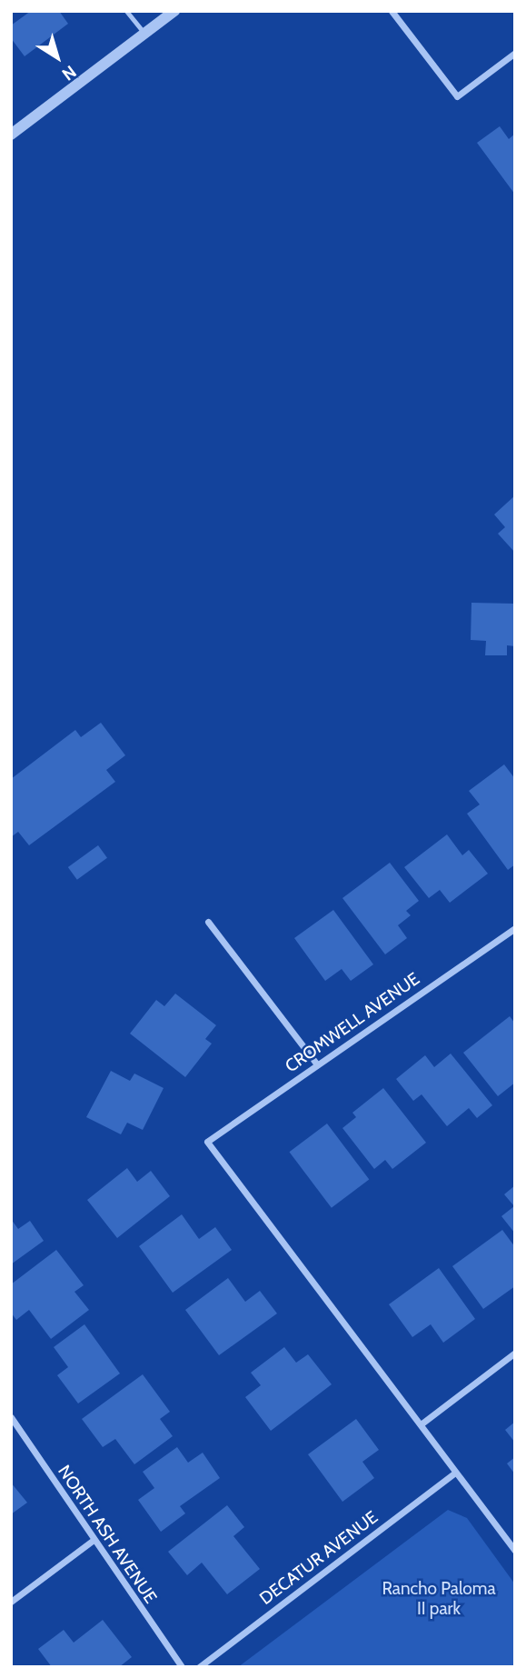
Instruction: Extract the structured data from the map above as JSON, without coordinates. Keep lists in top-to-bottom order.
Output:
{
  "streets": {
    "street": ["CROMWELL AVENUE", "NORTH ASH AVENUE", "DECATUR AVENUE"]
  },
  "parks": ["Rancho Paloma II park"],
  "north": "bottom right"
}
